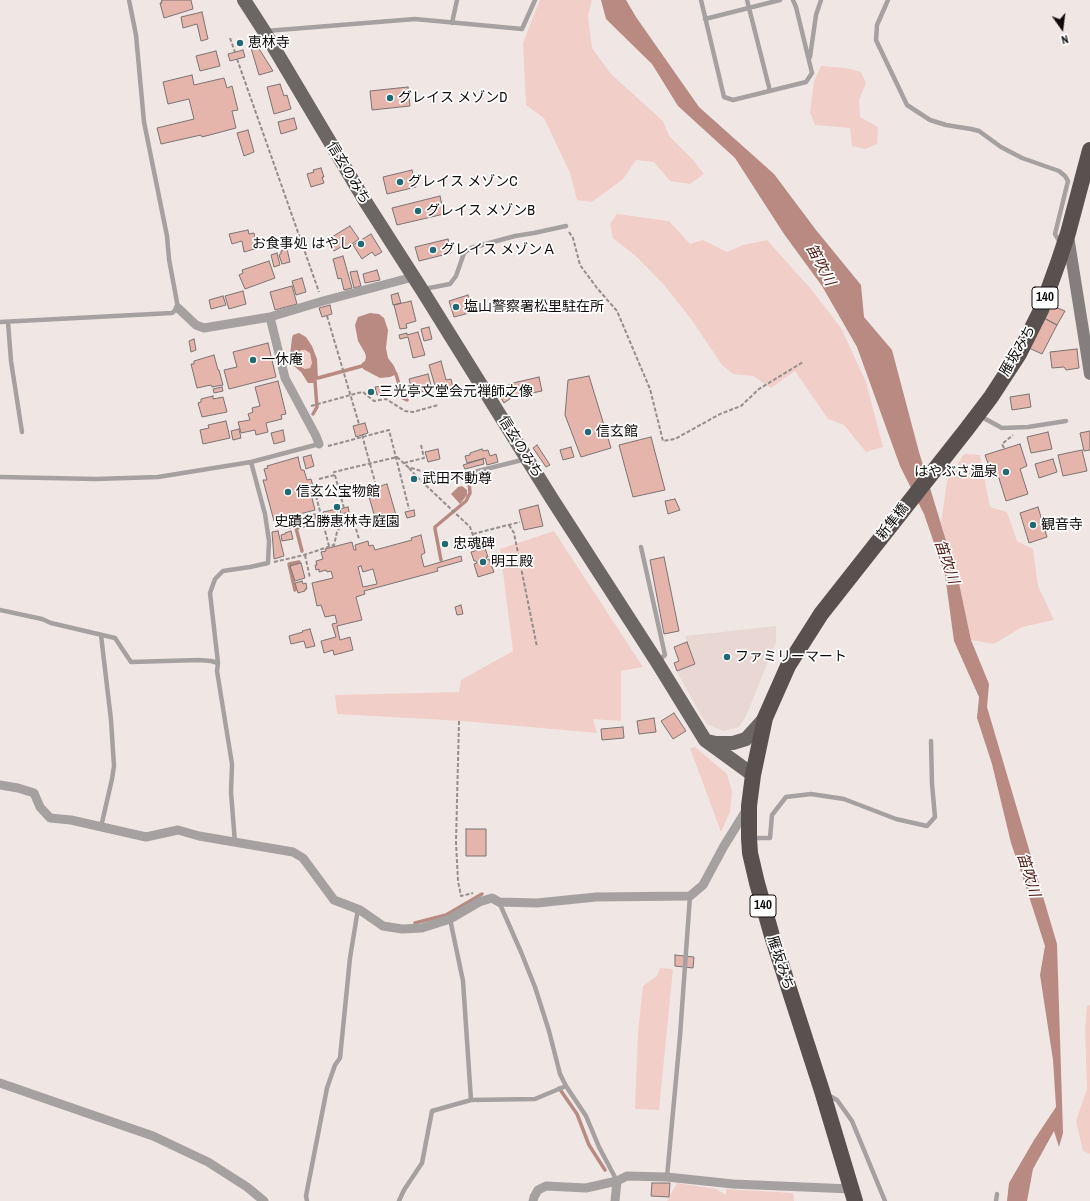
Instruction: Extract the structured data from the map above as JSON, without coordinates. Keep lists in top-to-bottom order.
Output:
{
  "streets": {
    "highway": ["140", "雁坂みち", "新隼橋"],
    "main road": ["信玄のみち"]
  },
  "crossings": [
    ["信玄のみち", "雁坂みち"],
    ["雁坂みち", "新隼橋"]
  ],
  "water": ["笛吹川"],
  "places": [
    "恵林寺",
    "グレイス メゾンD",
    "グレイス メゾンC",
    "グレイス メゾンB",
    "お食事処 はやし",
    "グレイス メゾンＡ",
    "塩山警察署松里駐在所",
    "一休庵",
    "三光亭文堂会元禅師之像",
    "信玄館",
    "はやぶさ温泉",
    "武田不動尊",
    "信玄公宝物館",
    "史蹟名勝惠林寺庭園",
    "観音寺",
    "忠魂碑",
    "明王殿",
    "ファミリーマート"
  ],
  "north": "bottom"
}
